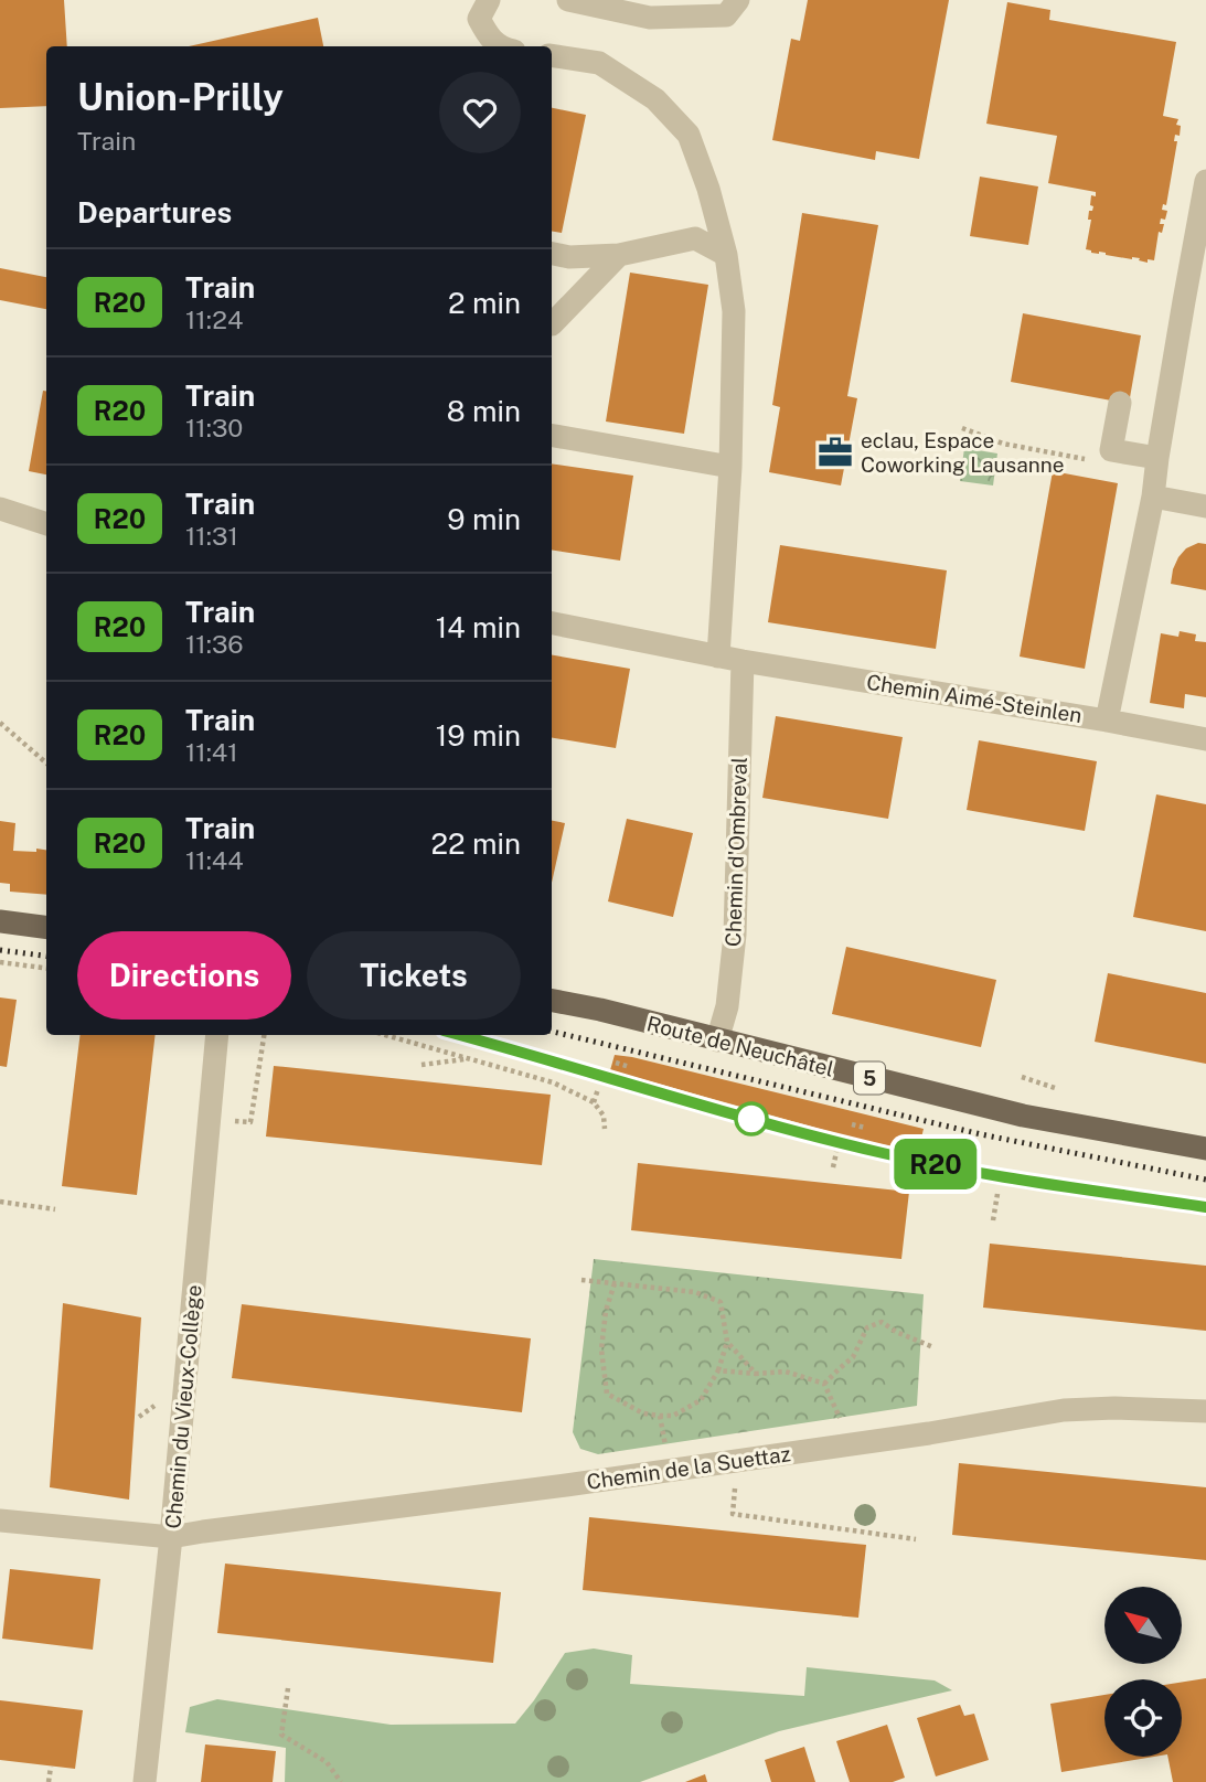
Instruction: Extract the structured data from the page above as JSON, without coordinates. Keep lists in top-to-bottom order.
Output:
{
  "streets": {
    "main road": ["Route de Neuchâtel", "5"],
    "street": [
      "Chemin Aimé-Steinlen",
      "Chemin d'Ombreval",
      "Chemin du Vieux-Collège",
      "Chemin de la Suettaz"
    ]
  },
  "crossings": [
    ["Chemin Aimé-Steinlen", "Chemin d'Ombreval"],
    ["Chemin d'Ombreval", "Route de Neuchâtel"],
    ["Chemin du Vieux-Collège", "Chemin de la Suettaz"]
  ],
  "places": {
    "office": ["eclau, Espace Coworking Lausanne"]
  },
  "north": "top left",
  "page": {
    "on_map": "R20",
    "heading": [
      ["Union-Prilly", "Train"],
      "Departures"
    ],
    "list": [
      {
        "mark": "R20",
        "name": "Train",
        "note": "11:24",
        "value": "2 min"
      },
      {
        "mark": "R20",
        "name": "Train",
        "note": "11:30",
        "value": "8 min"
      },
      {
        "mark": "R20",
        "name": "Train",
        "note": "11:31",
        "value": "9 min"
      },
      {
        "mark": "R20",
        "name": "Train",
        "note": "11:36",
        "value": "14 min"
      },
      {
        "mark": "R20",
        "name": "Train",
        "note": "11:41",
        "value": "19 min"
      },
      {
        "mark": "R20",
        "name": "Train",
        "note": "11:44",
        "value": "22 min"
      }
    ],
    "buttons": ["Directions", "Tickets"]
  }
}
